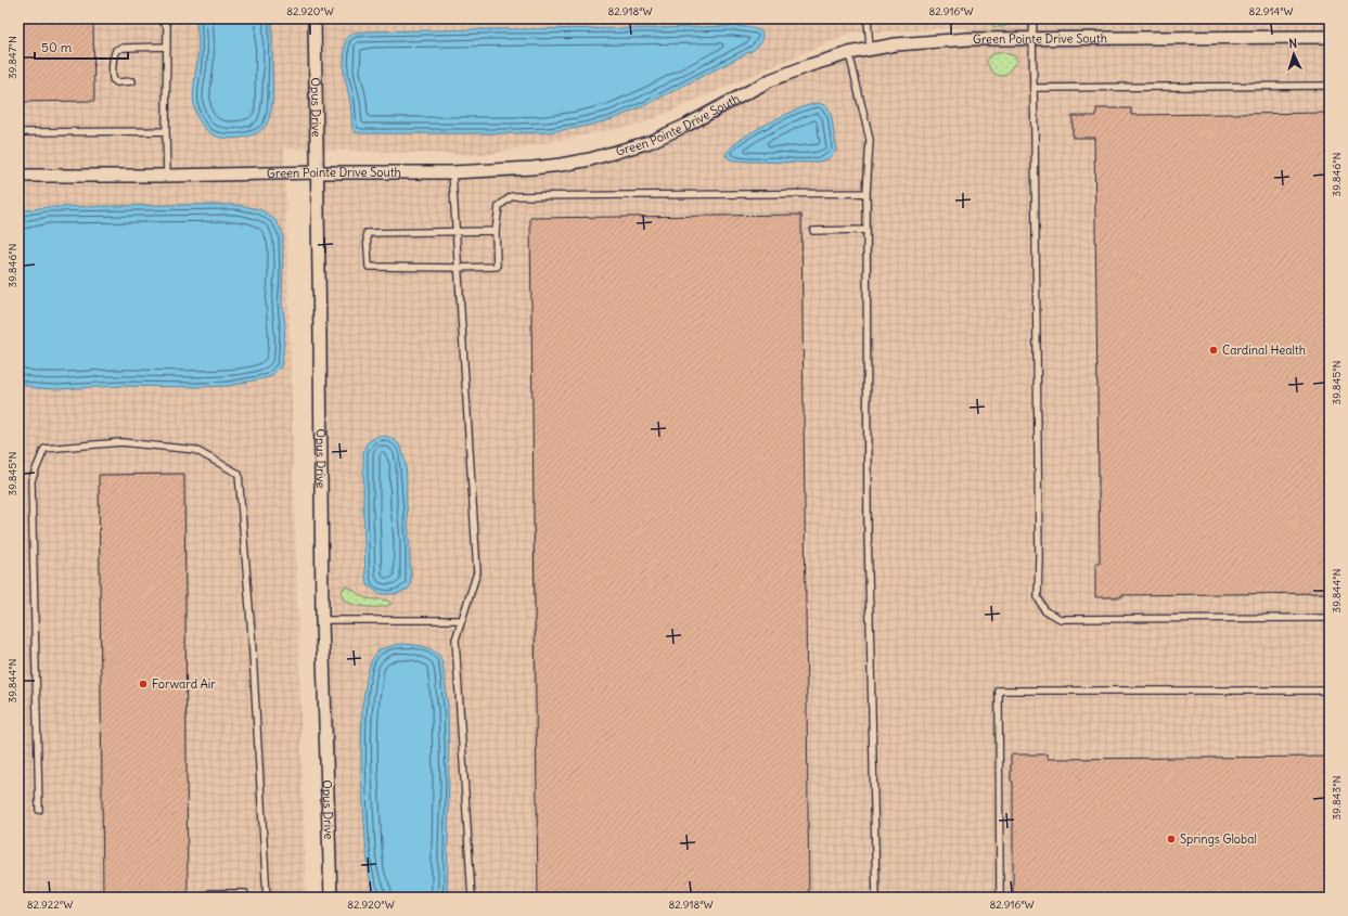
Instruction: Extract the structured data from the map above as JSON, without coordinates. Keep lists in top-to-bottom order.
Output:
{
  "streets": {
    "street": ["Green Pointe Drive South", "Opus Drive"]
  },
  "crossings": [
    ["Green Pointe Drive South", "Opus Drive"]
  ],
  "places": ["Cardinal Health", "Forward Air", "Springs Global"],
  "scale_bar": "50 m",
  "north": "top",
  "coordinates": [
    "82.920°W",
    "82.918°W",
    "82.916°W",
    "82.914°W",
    "39.847°N",
    "39.846°N",
    "39.845°N",
    "39.844°N",
    "39.843°N",
    "82.922°W"
  ]
}
